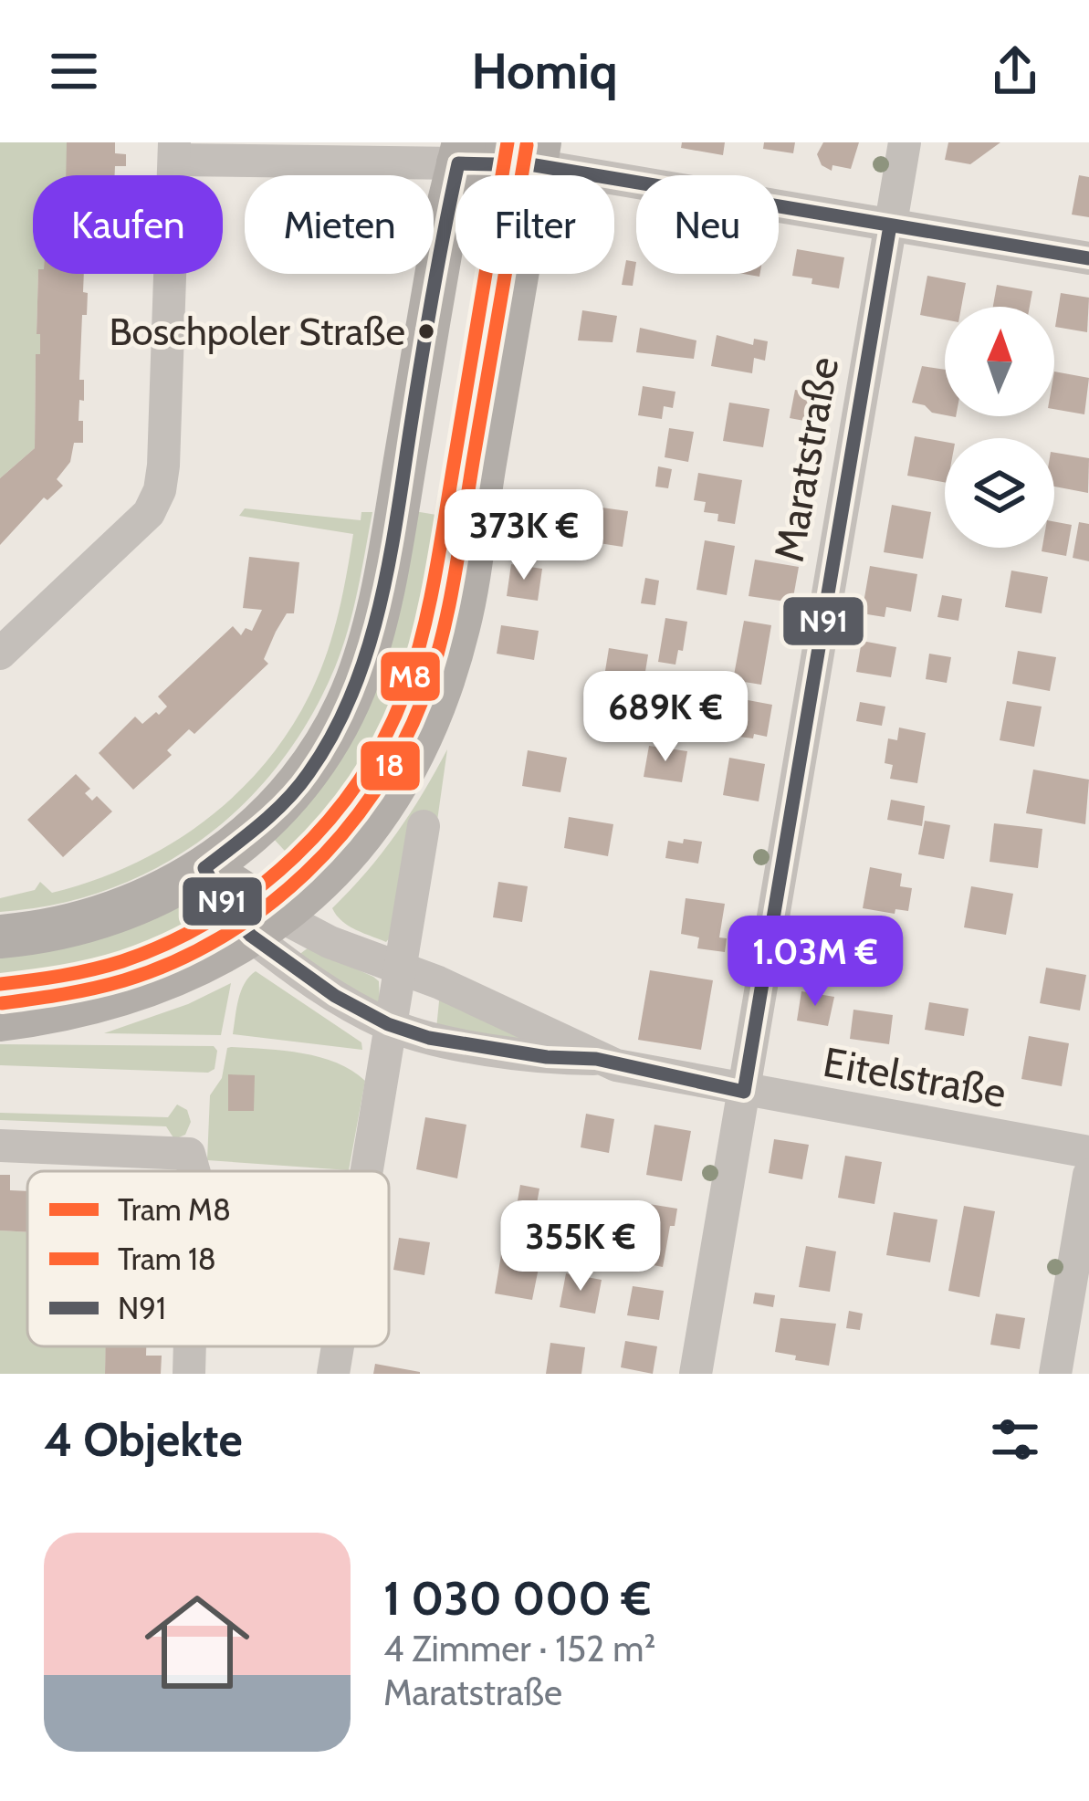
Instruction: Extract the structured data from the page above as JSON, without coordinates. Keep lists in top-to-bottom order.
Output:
{
  "streets": {
    "street": ["Maratstraße", "Eitelstraße"]
  },
  "crossings": [
    ["Maratstraße", "Eitelstraße"]
  ],
  "places": ["Boschpoler Straße"],
  "lines": ["tram line M8", "tram line 18", "transit line N91"],
  "legend": ["Tram M8", "Tram 18", "N91"],
  "north": "top",
  "page": {
    "header": "Homiq",
    "chip": [
      "Kaufen",
      "Mieten",
      "Filter",
      "Neu"
    ],
    "price": [
      "373K €",
      "689K €",
      "1.03M €",
      "355K €"
    ],
    "heading": "4 Objekte",
    "list": [
      {
        "name": "1 030 000 €",
        "note": "4 Zimmer · 152 m² · Maratstraße"
      }
    ]
  }
}
